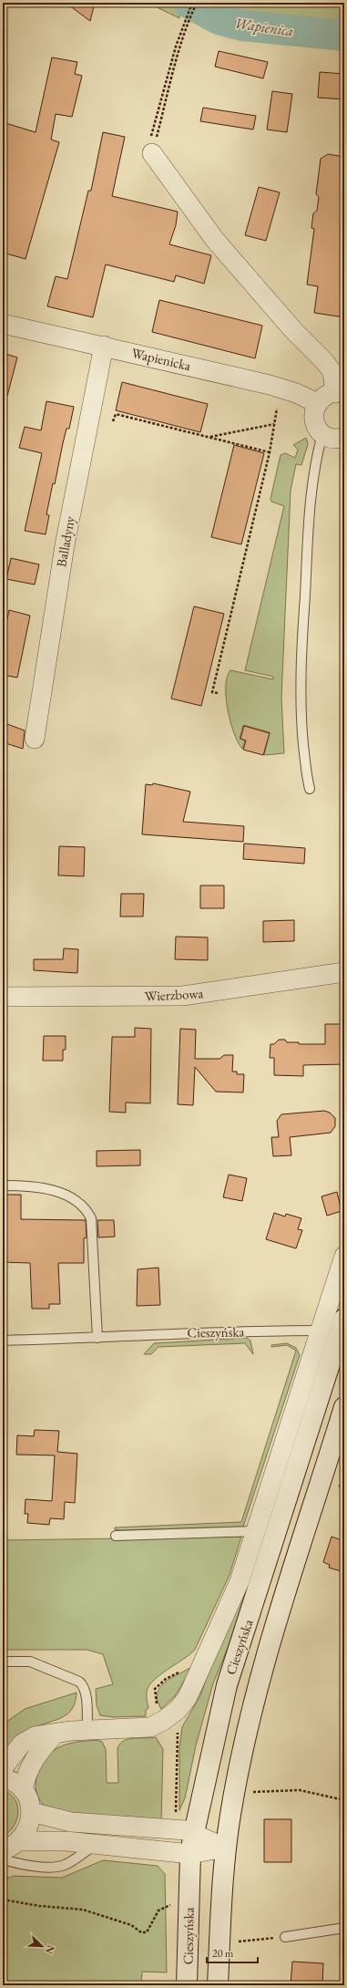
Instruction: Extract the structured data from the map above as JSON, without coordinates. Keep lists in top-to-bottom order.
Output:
{
  "streets": {
    "main road": ["Cieszyńska"],
    "street": ["Wapienicka", "Balladyny", "Wierzbowa"]
  },
  "crossings": [
    ["Wapienicka", "Balladyny"]
  ],
  "water": ["Wapienica"],
  "scale_bar": "20 m",
  "north": "bottom right"
}
